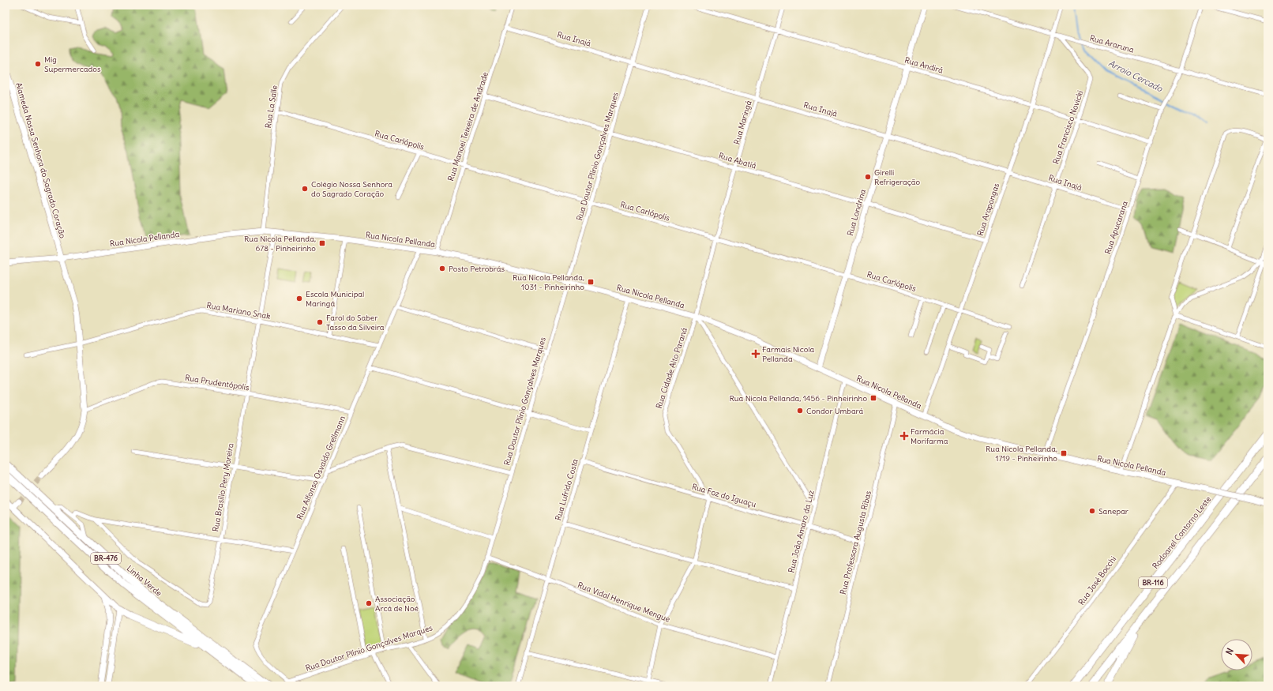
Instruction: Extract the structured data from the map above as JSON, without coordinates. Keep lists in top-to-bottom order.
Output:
{
  "streets": {
    "highway": [
      "Rodoanel Contorno Leste",
      "BR-476",
      "Linha Verde",
      "BR-116"
    ],
    "main road": ["Alameda Nossa Senhora do Sagrado Coração", "Rua Londrina", "Rua Nicola Pellanda"],
    "street": [
      "Rua Inajá",
      "Rua Araruna",
      "Rua Andirá",
      "Rua La Salle",
      "Rua Maringá",
      "Rua Manoel Teixeira de Andrade",
      "Rua Francisco Novicki",
      "Rua Carlópolis",
      "Rua Doutor Plínio Gonçalves Marques",
      "Rua Abatiá",
      "Rua Arapongas",
      "Rua Apucarana",
      "Rua Mariano Snak",
      "Rua Cidade Alto Paraná",
      "Rua Prudentópolis",
      "Rua Alfonso Osvaldo Grellmann",
      "Rua Brasílio Pery Moreira",
      "Rua Lufrido Costa",
      "Rua Foz do Iguaçu",
      "Rua João Amaro da Luz",
      "Rua Professora Augusta Ribas",
      "Rua José Bocchi",
      "Rua Vidal Henrique Mengue"
    ]
  },
  "crossings": [
    ["Rua Inajá", "Rua Maringá"],
    ["Rua Inajá", "Rua Manoel Teixeira de Andrade"],
    ["Rua Inajá", "Rua Francisco Novicki"],
    ["Rua Inajá", "Rua Doutor Plínio Gonçalves Marques"],
    ["Rua Inajá", "Rua Arapongas"],
    ["Rua Inajá", "Rua Londrina"],
    ["Rua Inajá", "Rua Apucarana"],
    ["Rua Araruna", "Rua Francisco Novicki"],
    ["Rua Araruna", "Rua Arapongas"],
    ["Rua Araruna", "Rua Apucarana"],
    ["Rua Andirá", "Rua Maringá"],
    ["Rua Andirá", "Rua Francisco Novicki"],
    ["Rua Andirá", "Rua Arapongas"],
    ["Rua Andirá", "Rua Londrina"],
    ["Rua Andirá", "Rua Apucarana"],
    ["Rua La Salle", "Rua Carlópolis"],
    ["Rua La Salle", "Rua Nicola Pellanda"],
    ["Rua Maringá", "Rua Carlópolis"],
    ["Rua Maringá", "Rua Abatiá"],
    ["Rua Maringá", "Rua Nicola Pellanda"],
    ["Rua Maringá", "Rua Cidade Alto Paraná"],
    ["Rua Manoel Teixeira de Andrade", "Rua Carlópolis"],
    ["Rua Manoel Teixeira de Andrade", "Rua Abatiá"],
    ["Rua Manoel Teixeira de Andrade", "Rua Nicola Pellanda"],
    ["Rua Carlópolis", "Rua Doutor Plínio Gonçalves Marques"],
    ["Rua Carlópolis", "Rua Arapongas"],
    ["Rua Carlópolis", "Rua Londrina"],
    ["Rua Doutor Plínio Gonçalves Marques", "Rua Abatiá"],
    ["Rua Doutor Plínio Gonçalves Marques", "Rua Nicola Pellanda"],
    ["Rua Doutor Plínio Gonçalves Marques", "Rua Alfonso Osvaldo Grellmann"],
    ["Rua Doutor Plínio Gonçalves Marques", "Rua Vidal Henrique Mengue"],
    ["Alameda Nossa Senhora do Sagrado Coração", "Rua Nicola Pellanda"],
    ["Alameda Nossa Senhora do Sagrado Coração", "Rua Mariano Snak"],
    ["Alameda Nossa Senhora do Sagrado Coração", "Rua Prudentópolis"],
    ["Rua Abatiá", "Rua Arapongas"],
    ["Rua Abatiá", "Rua Londrina"],
    ["Rua Arapongas", "Rua Nicola Pellanda"],
    ["Rua Londrina", "Rua Nicola Pellanda"],
    ["Rua Apucarana", "Rua Nicola Pellanda"],
    ["Rua Nicola Pellanda", "Rua Cidade Alto Paraná"],
    ["Rua Nicola Pellanda", "Rua Alfonso Osvaldo Grellmann"],
    ["Rua Nicola Pellanda", "Rua Brasílio Pery Moreira"],
    ["Rua Nicola Pellanda", "Rua Lufrido Costa"],
    ["Rua Nicola Pellanda", "Rua João Amaro da Luz"],
    ["Rua Nicola Pellanda", "Rua Professora Augusta Ribas"],
    ["Rua Nicola Pellanda", "Rua José Bocchi"],
    ["Rua Mariano Snak", "Rua Alfonso Osvaldo Grellmann"],
    ["Rua Mariano Snak", "Rua Brasílio Pery Moreira"],
    ["Rua Cidade Alto Paraná", "Rua Foz do Iguaçu"],
    ["Rua Prudentópolis", "Rua Alfonso Osvaldo Grellmann"],
    ["Rua Prudentópolis", "Rua Brasílio Pery Moreira"],
    ["Rua Lufrido Costa", "Rua Foz do Iguaçu"],
    ["Rua Lufrido Costa", "Rua Vidal Henrique Mengue"],
    ["Rua Foz do Iguaçu", "Rua João Amaro da Luz"],
    ["Rua Foz do Iguaçu", "Rua Professora Augusta Ribas"],
    ["Rua João Amaro da Luz", "Rua Vidal Henrique Mengue"]
  ],
  "water": ["Arroio Cercado"],
  "places": {
    "other": [
      "Mig Supermercados",
      "Girelli Refrigeração",
      "Colégio Nossa Senhora do Sagrado Coração",
      "Posto Petrobrás",
      "Escola Municipal Maringá",
      "Farol do Saber Tasso da Silveira",
      "Condor Umbará",
      "Sanepar",
      "Associação Arcá de Noé"
    ],
    "transit": [
      "Rua Nicola Pellanda, 678 - Pinheirinho",
      "Rua Nicola Pellanda, 1031 - Pinheirinho",
      "Rua Nicola Pellanda, 1456 - Pinheirinho",
      "Rua Nicola Pellanda, 1719 - Pinheirinho"
    ],
    "health": ["Farmais Nicola Pellanda", "Farmácia Morifarma"]
  },
  "north": "top left"
}
